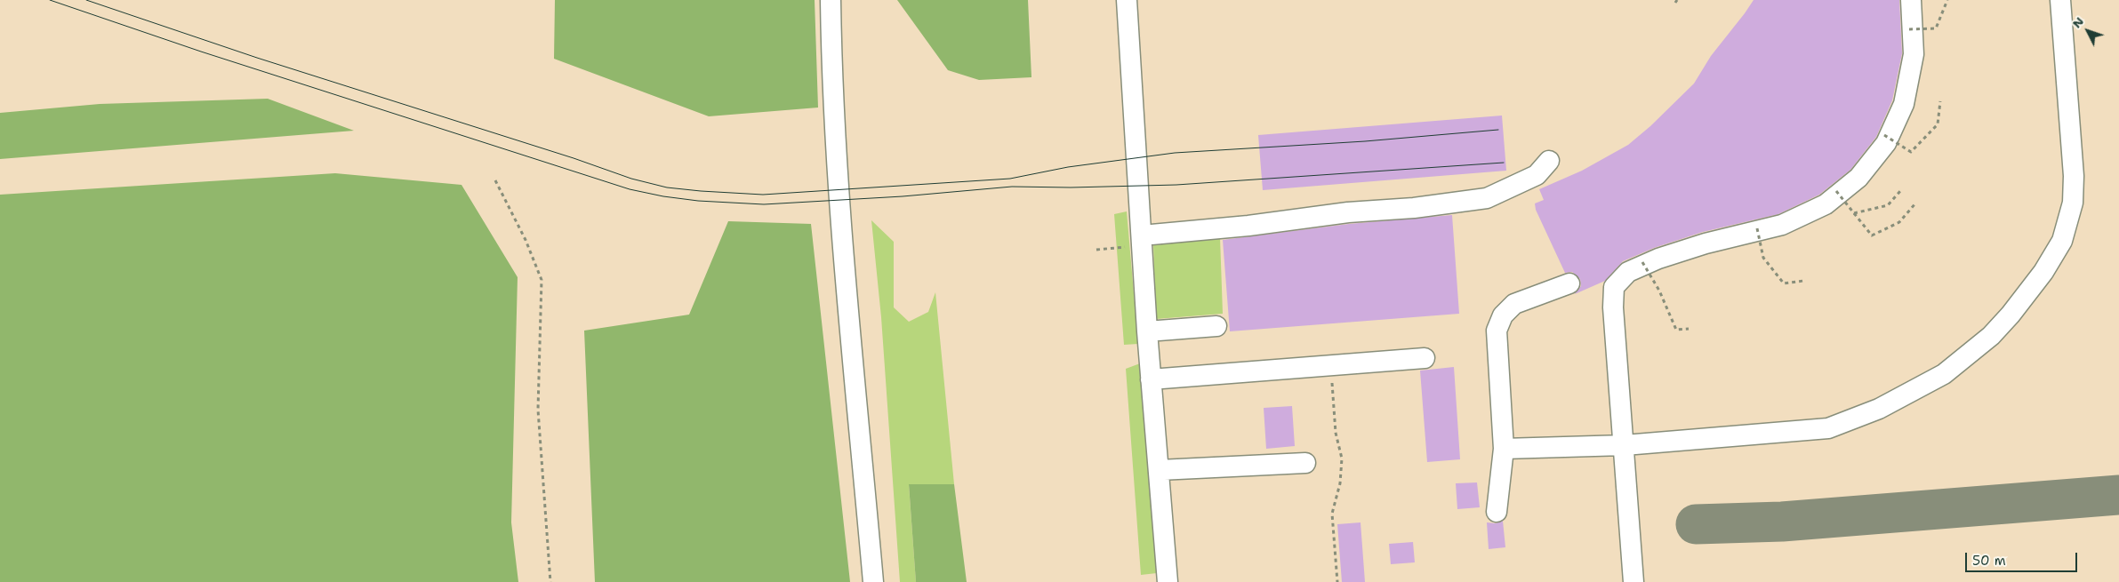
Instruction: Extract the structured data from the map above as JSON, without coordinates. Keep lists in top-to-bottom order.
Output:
{
  "scale_bar": "50 m",
  "north": "top left"
}
